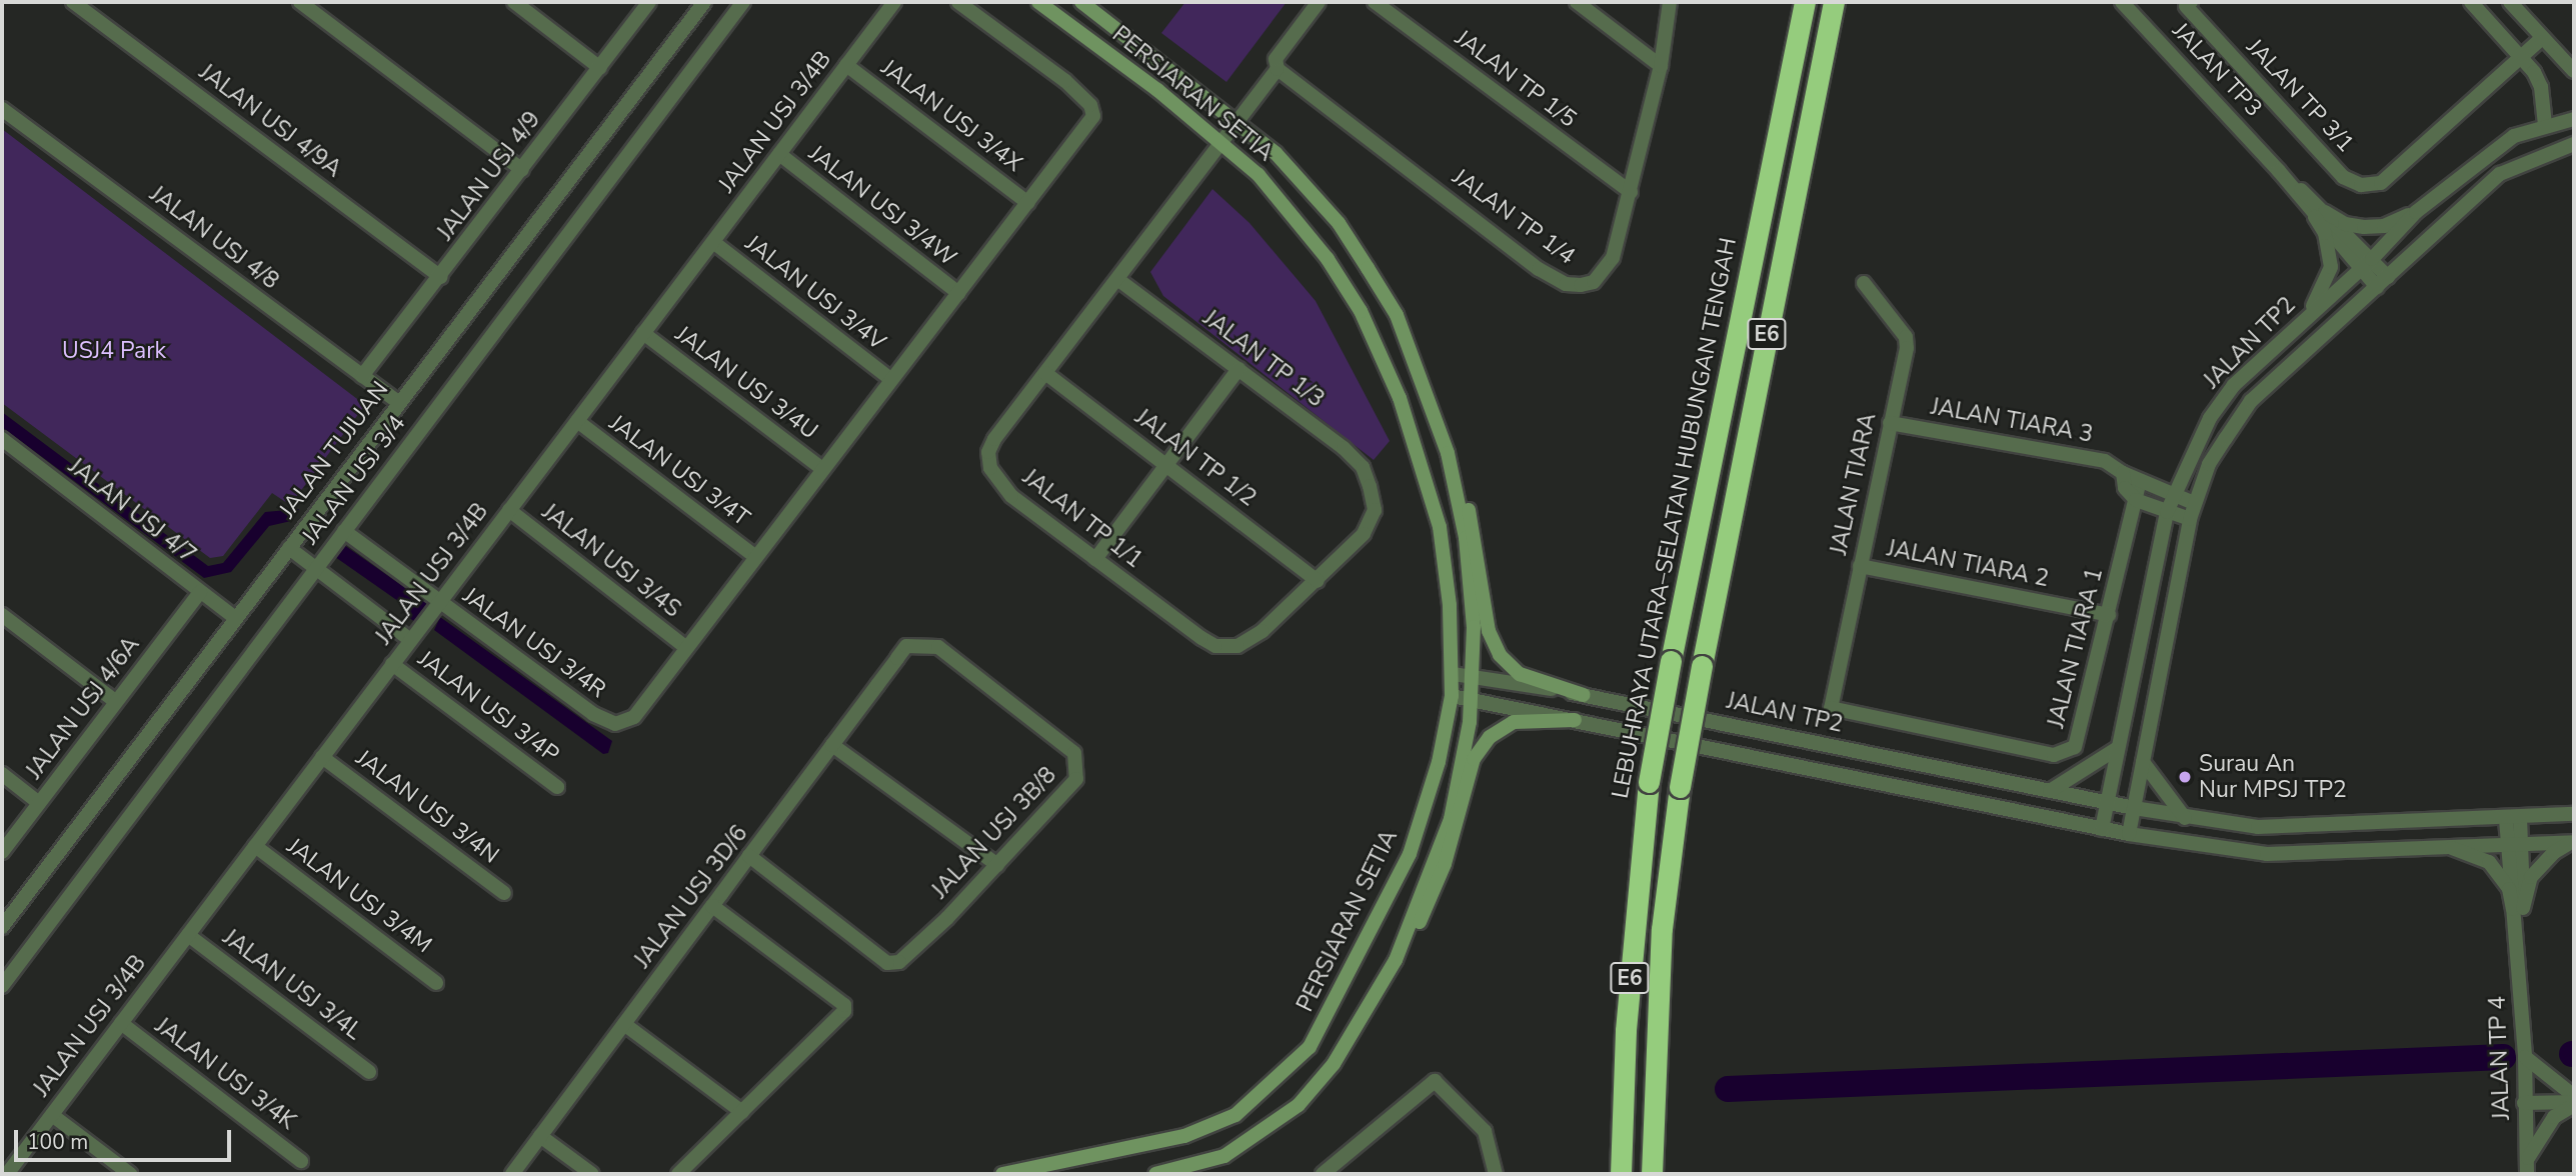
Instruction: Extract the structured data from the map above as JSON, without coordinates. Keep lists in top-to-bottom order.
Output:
{
  "streets": {
    "highway": ["E6", "LEBUHRAYA UTARA–SELATAN HUBUNGAN TENGAH"],
    "main road": ["PERSIARAN SETIA"],
    "street": [
      "JALAN TP3",
      "JALAN TP 1/5",
      "JALAN TP 3/1",
      "JALAN USJ 3/4X",
      "JALAN USJ 4/9A",
      "JALAN USJ 3/4B",
      "JALAN USJ 4/9",
      "JALAN USJ 3/4W",
      "JALAN TP 1/4",
      "JALAN USJ 4/8",
      "JALAN USJ 3/4V",
      "JALAN TP2",
      "JALAN TP 1/3",
      "JALAN USJ 3/4U",
      "JALAN TIARA 3",
      "JALAN TUJUAN",
      "JALAN TP 1/2",
      "JALAN USJ 3/4T",
      "JALAN USJ 3/4",
      "JALAN TIARA",
      "JALAN USJ 4/7",
      "JALAN TP 1/1",
      "JALAN USJ 3/4S",
      "JALAN TIARA 2",
      "JALAN USJ 3/4R",
      "JALAN TIARA 1",
      "JALAN USJ 3/4P",
      "JALAN USJ 4/6A",
      "JALAN USJ 3/4N",
      "JALAN USJ 3B/8",
      "JALAN USJ 3/4M",
      "JALAN USJ 3D/6",
      "JALAN USJ 3/4L",
      "JALAN TP 4",
      "JALAN USJ 3/4K"
    ]
  },
  "crossings": [
    ["JALAN TP3", "JALAN TP2"],
    ["JALAN TP 1/5", "JALAN TP 1/4"],
    ["PERSIARAN SETIA", "JALAN TP2"],
    ["PERSIARAN SETIA", "JALAN TP 1/1"],
    ["JALAN USJ 3/4X", "JALAN USJ 3/4B"],
    ["JALAN USJ 4/9A", "JALAN USJ 4/9"],
    ["JALAN USJ 3/4B", "JALAN USJ 3/4W"],
    ["JALAN USJ 3/4B", "JALAN USJ 3/4V"],
    ["JALAN USJ 3/4B", "JALAN USJ 3/4U"],
    ["JALAN USJ 3/4B", "JALAN USJ 3/4T"],
    ["JALAN USJ 3/4B", "JALAN USJ 3/4S"],
    ["JALAN USJ 3/4B", "JALAN USJ 3/4R"],
    ["JALAN USJ 3/4B", "JALAN USJ 3/4P"],
    ["JALAN USJ 3/4B", "JALAN USJ 3/4N"],
    ["JALAN USJ 3/4B", "JALAN USJ 3/4M"],
    ["JALAN USJ 3/4B", "JALAN USJ 3/4L"],
    ["JALAN USJ 3/4B", "JALAN USJ 3/4K"],
    ["JALAN USJ 4/9", "JALAN USJ 4/8"],
    ["JALAN USJ 4/8", "JALAN TUJUAN"],
    ["JALAN TP2", "JALAN TIARA 3"],
    ["JALAN TP2", "JALAN TP 4"],
    ["JALAN TP 1/3", "JALAN TP 1/1"],
    ["JALAN TIARA 3", "JALAN TIARA"],
    ["JALAN TIARA 3", "JALAN TIARA 1"],
    ["JALAN TUJUAN", "JALAN USJ 4/7"],
    ["JALAN TP 1/2", "JALAN TP 1/1"],
    ["JALAN USJ 3/4", "JALAN USJ 3/4R"],
    ["JALAN TIARA", "JALAN TIARA 2"],
    ["JALAN TIARA", "JALAN TIARA 1"],
    ["JALAN USJ 4/7", "JALAN USJ 4/6A"],
    ["JALAN USJ 3/4S", "JALAN USJ 3/4R"],
    ["JALAN TIARA 2", "JALAN TIARA 1"],
    ["JALAN USJ 3B/8", "JALAN USJ 3D/6"]
  ],
  "parks": ["USJ4 Park"],
  "places": ["Surau An Nur MPSJ TP2"],
  "scale_bar": "100 m"
}
